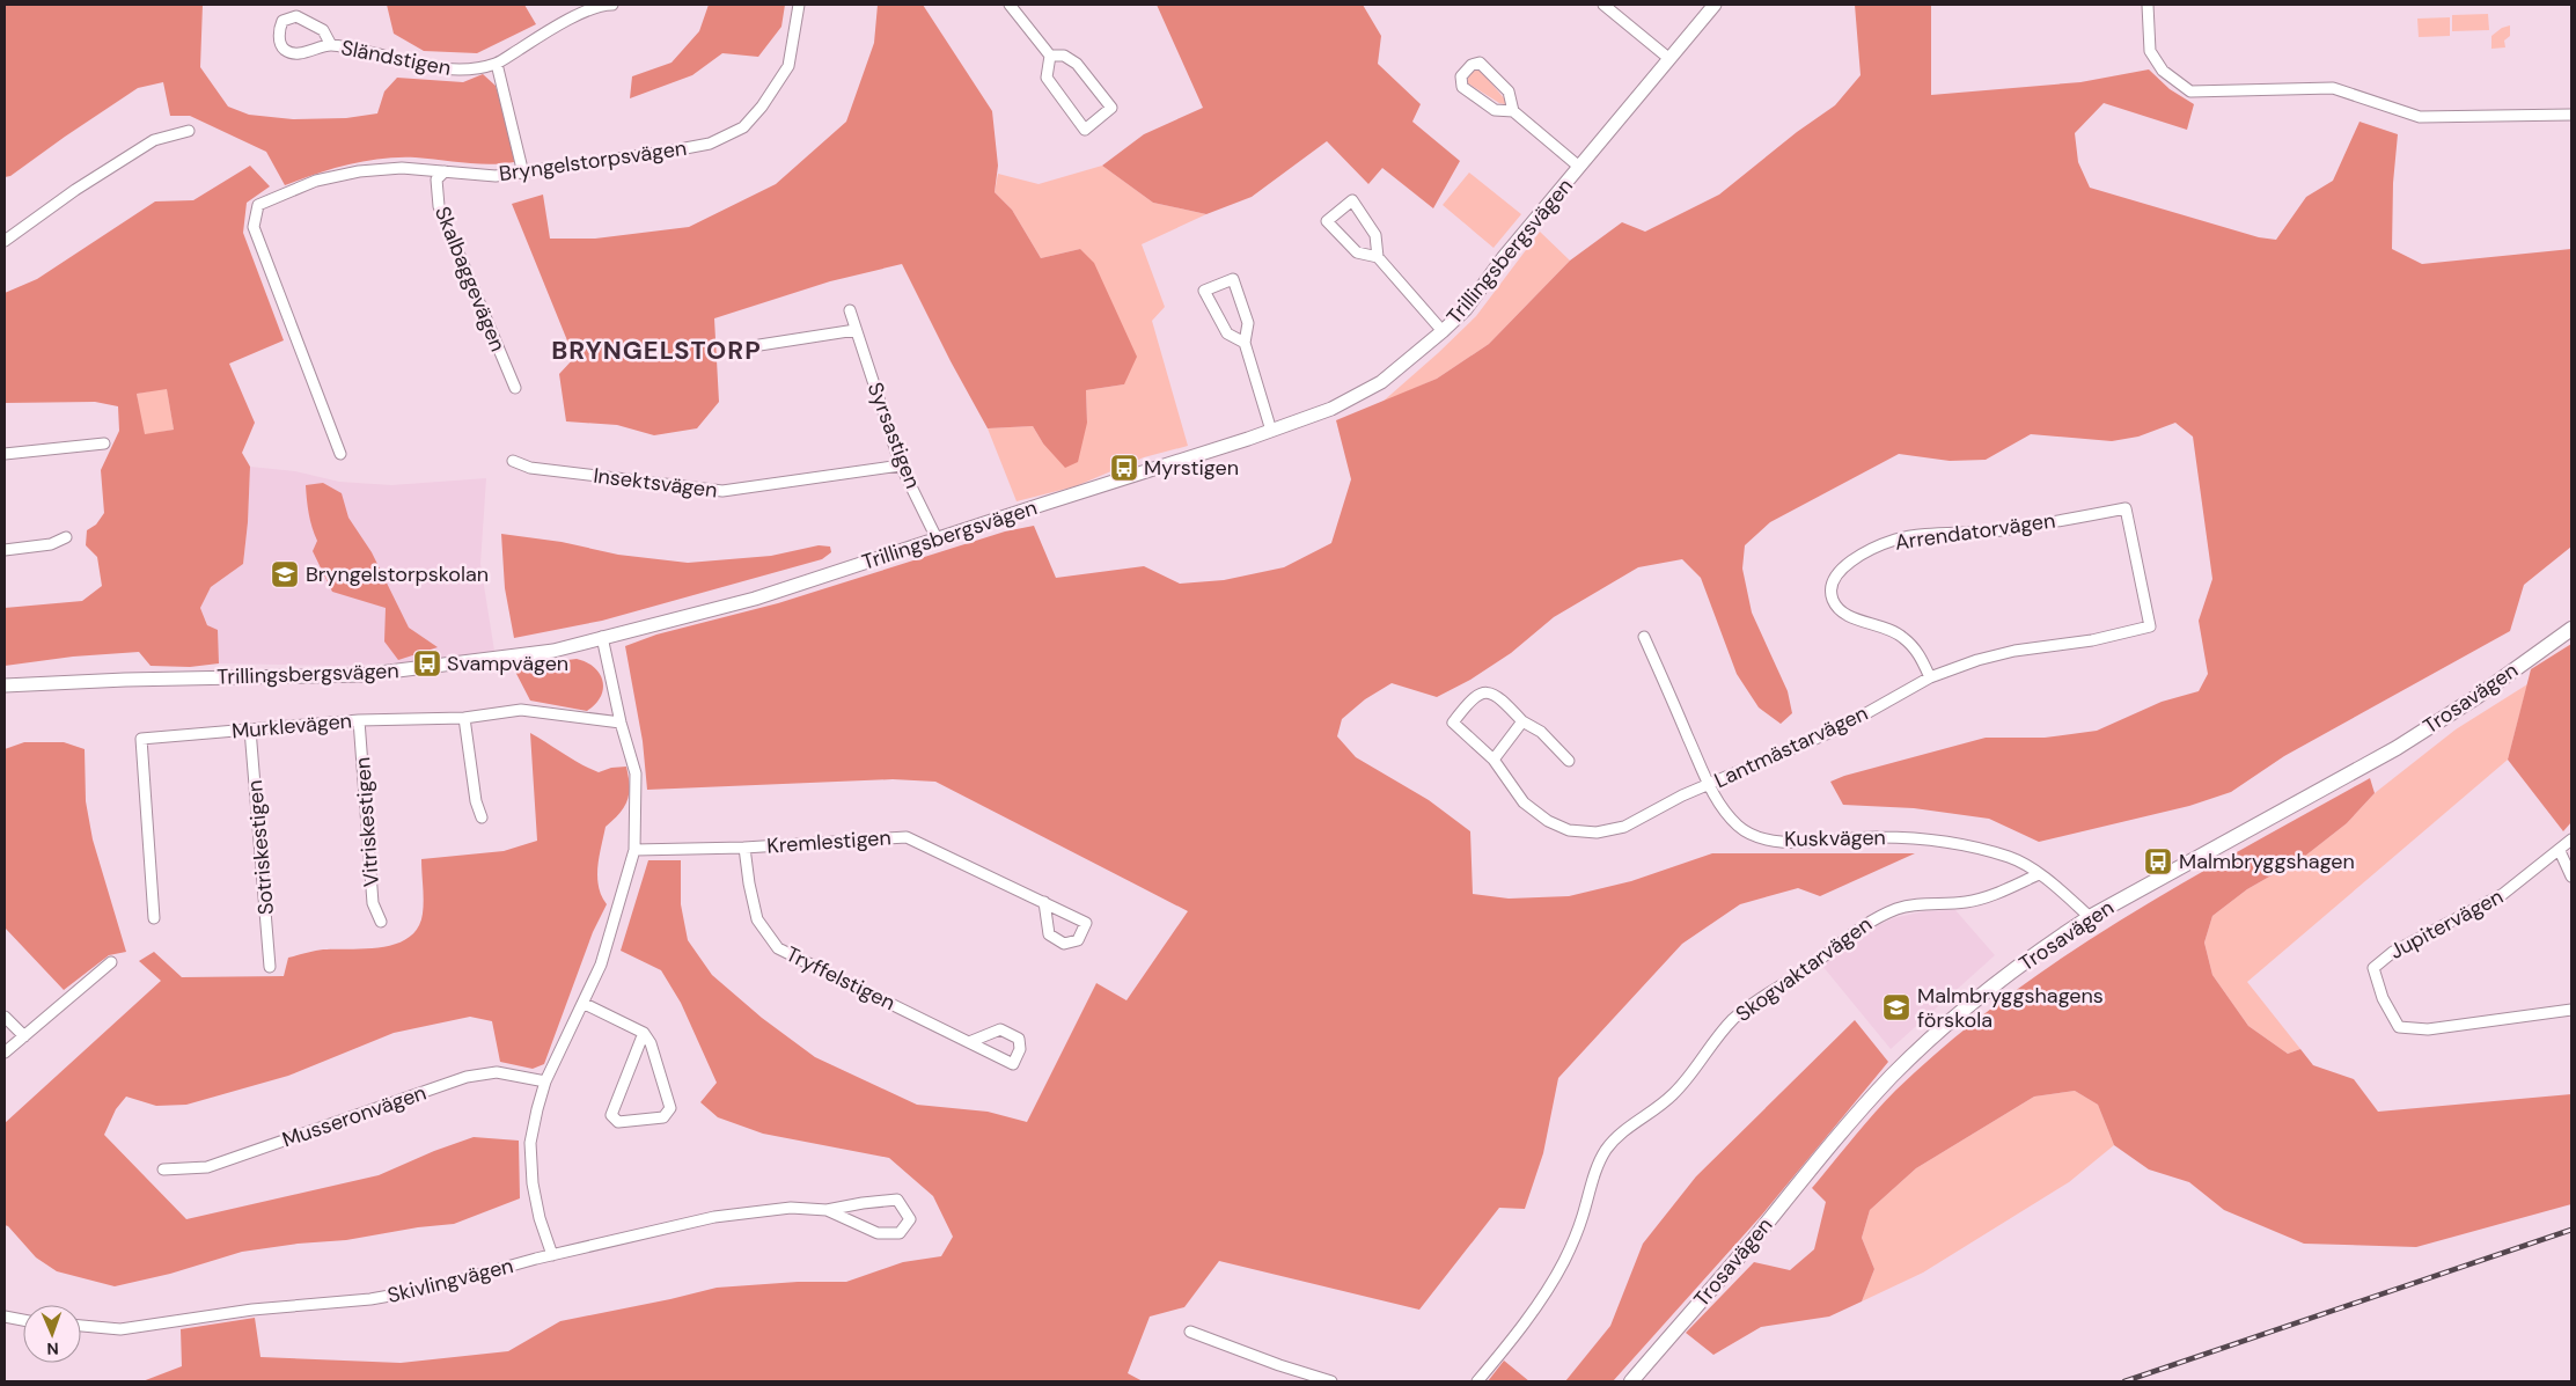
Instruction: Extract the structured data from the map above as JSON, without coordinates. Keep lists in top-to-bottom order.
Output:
{
  "streets": {
    "main road": ["Trosavägen"],
    "street": [
      "Sländstigen",
      "Bryngelstorpsvägen",
      "Trillingsbergsvägen",
      "Skalbaggevägen",
      "Syrsastigen",
      "Insektsvägen",
      "Arrendatorvägen",
      "Murklevägen",
      "Lantmästarvägen",
      "Vitriskestigen",
      "Kuskvägen",
      "Kremlestigen",
      "Sotriskestigen",
      "Jupitervägen",
      "Skogvaktarvägen",
      "Tryffelstigen",
      "Musseronvägen",
      "Skivlingvägen"
    ]
  },
  "crossings": [
    ["Bryngelstorpsvägen", "Skalbaggevägen"],
    ["Trillingsbergsvägen", "Syrsastigen"],
    ["Syrsastigen", "Insektsvägen"],
    ["Arrendatorvägen", "Lantmästarvägen"],
    ["Trosavägen", "Kuskvägen"],
    ["Murklevägen", "Vitriskestigen"],
    ["Murklevägen", "Sotriskestigen"],
    ["Lantmästarvägen", "Kuskvägen"],
    ["Kuskvägen", "Skogvaktarvägen"],
    ["Kremlestigen", "Tryffelstigen"]
  ],
  "districts": ["BRYNGELSTORP"],
  "places": {
    "bus stop": ["Myrstigen", "Svampvägen", "Malmbryggshagen"],
    "school or university": ["Bryngelstorpskolan", "Malmbryggshagens förskola"]
  },
  "north": "bottom"
}
